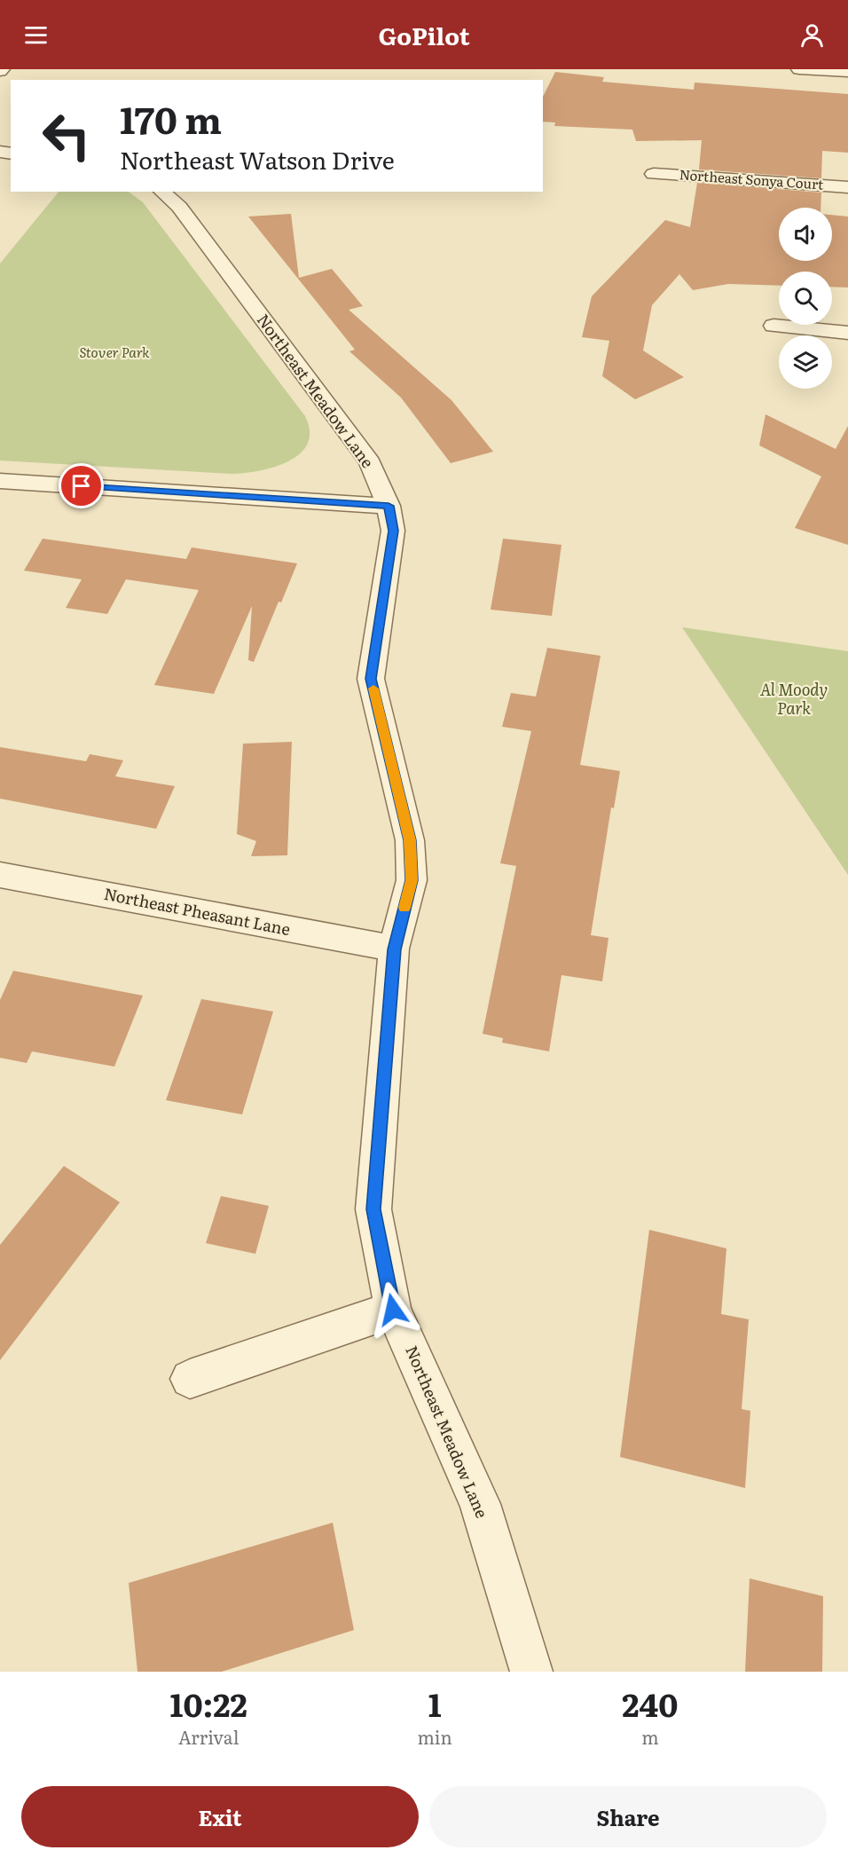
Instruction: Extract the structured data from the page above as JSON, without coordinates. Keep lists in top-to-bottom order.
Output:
{
  "streets": {
    "street": ["Northeast Sonya Court", "Northeast Meadow Lane", "Northeast Pheasant Lane"]
  },
  "crossings": [
    ["Northeast Meadow Lane", "Northeast Pheasant Lane"]
  ],
  "parks": ["Stover Park", "Al Moody Park"],
  "page": {
    "header": "GoPilot",
    "turn": ["170 m", "Northeast Watson Drive"],
    "eta": [
      "10:22",
      "Arrival",
      "1",
      "min",
      "240",
      "m"
    ],
    "buttons": ["Exit", "Share"]
  }
}
